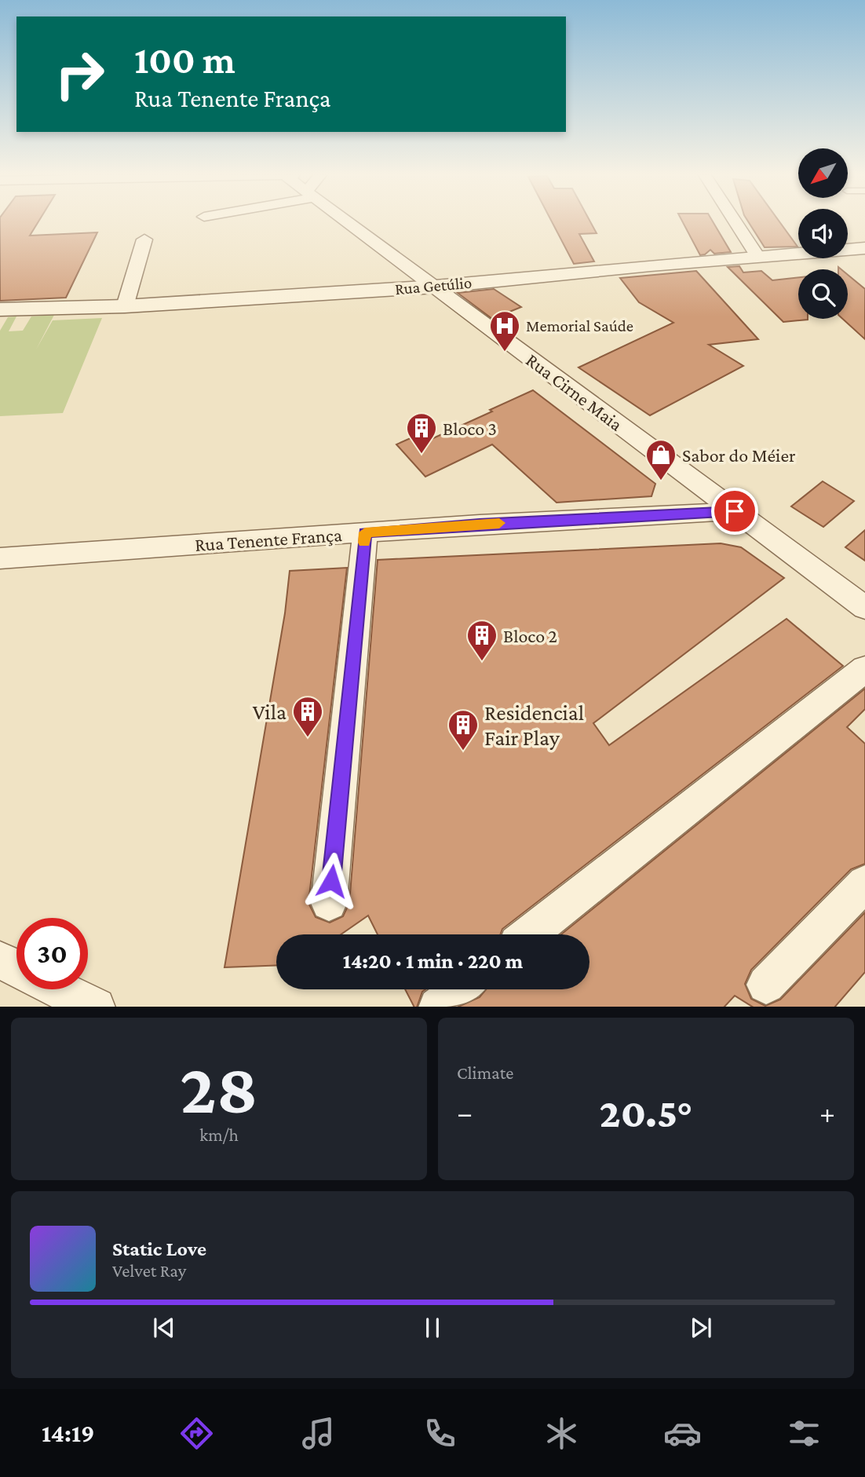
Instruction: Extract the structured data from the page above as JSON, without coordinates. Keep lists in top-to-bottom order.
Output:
{
  "streets": {
    "street": ["Rua Getúlio", "Rua Cirne Maia", "Rua Tenente França"]
  },
  "crossings": [
    ["Rua Getúlio", "Rua Cirne Maia"],
    ["Rua Cirne Maia", "Rua Tenente França"]
  ],
  "places": {
    "hospital": ["Memorial Saúde"],
    "building": [
      "Bloco 3",
      "Bloco 2",
      "Vila",
      "Residencial Fair Play"
    ],
    "shop": ["Sabor do Méier"]
  },
  "north": "bottom left",
  "page": {
    "turn": ["100 m", "Rua Tenente França"],
    "limit": "30",
    "trip": "14:20 · 1 min · 220 m",
    "tile": [
      ["28", "km/h"],
      "Climate"
    ],
    "heat": ["−", "20.5°", "+"],
    "song": ["Static Love", "Velvet Ray"],
    "tabs": "14:19"
  }
}
